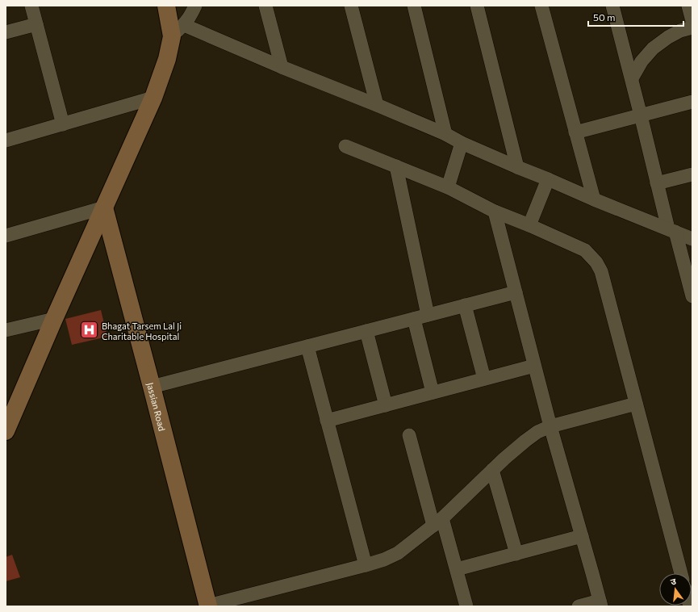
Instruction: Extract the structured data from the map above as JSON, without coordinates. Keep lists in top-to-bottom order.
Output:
{
  "streets": {
    "street": ["Jassian Road"]
  },
  "places": {
    "hospital": ["Bhagat Tarsem Lal Ji Charitable Hospital"]
  },
  "scale_bar": "50 m",
  "north": "top"
}
